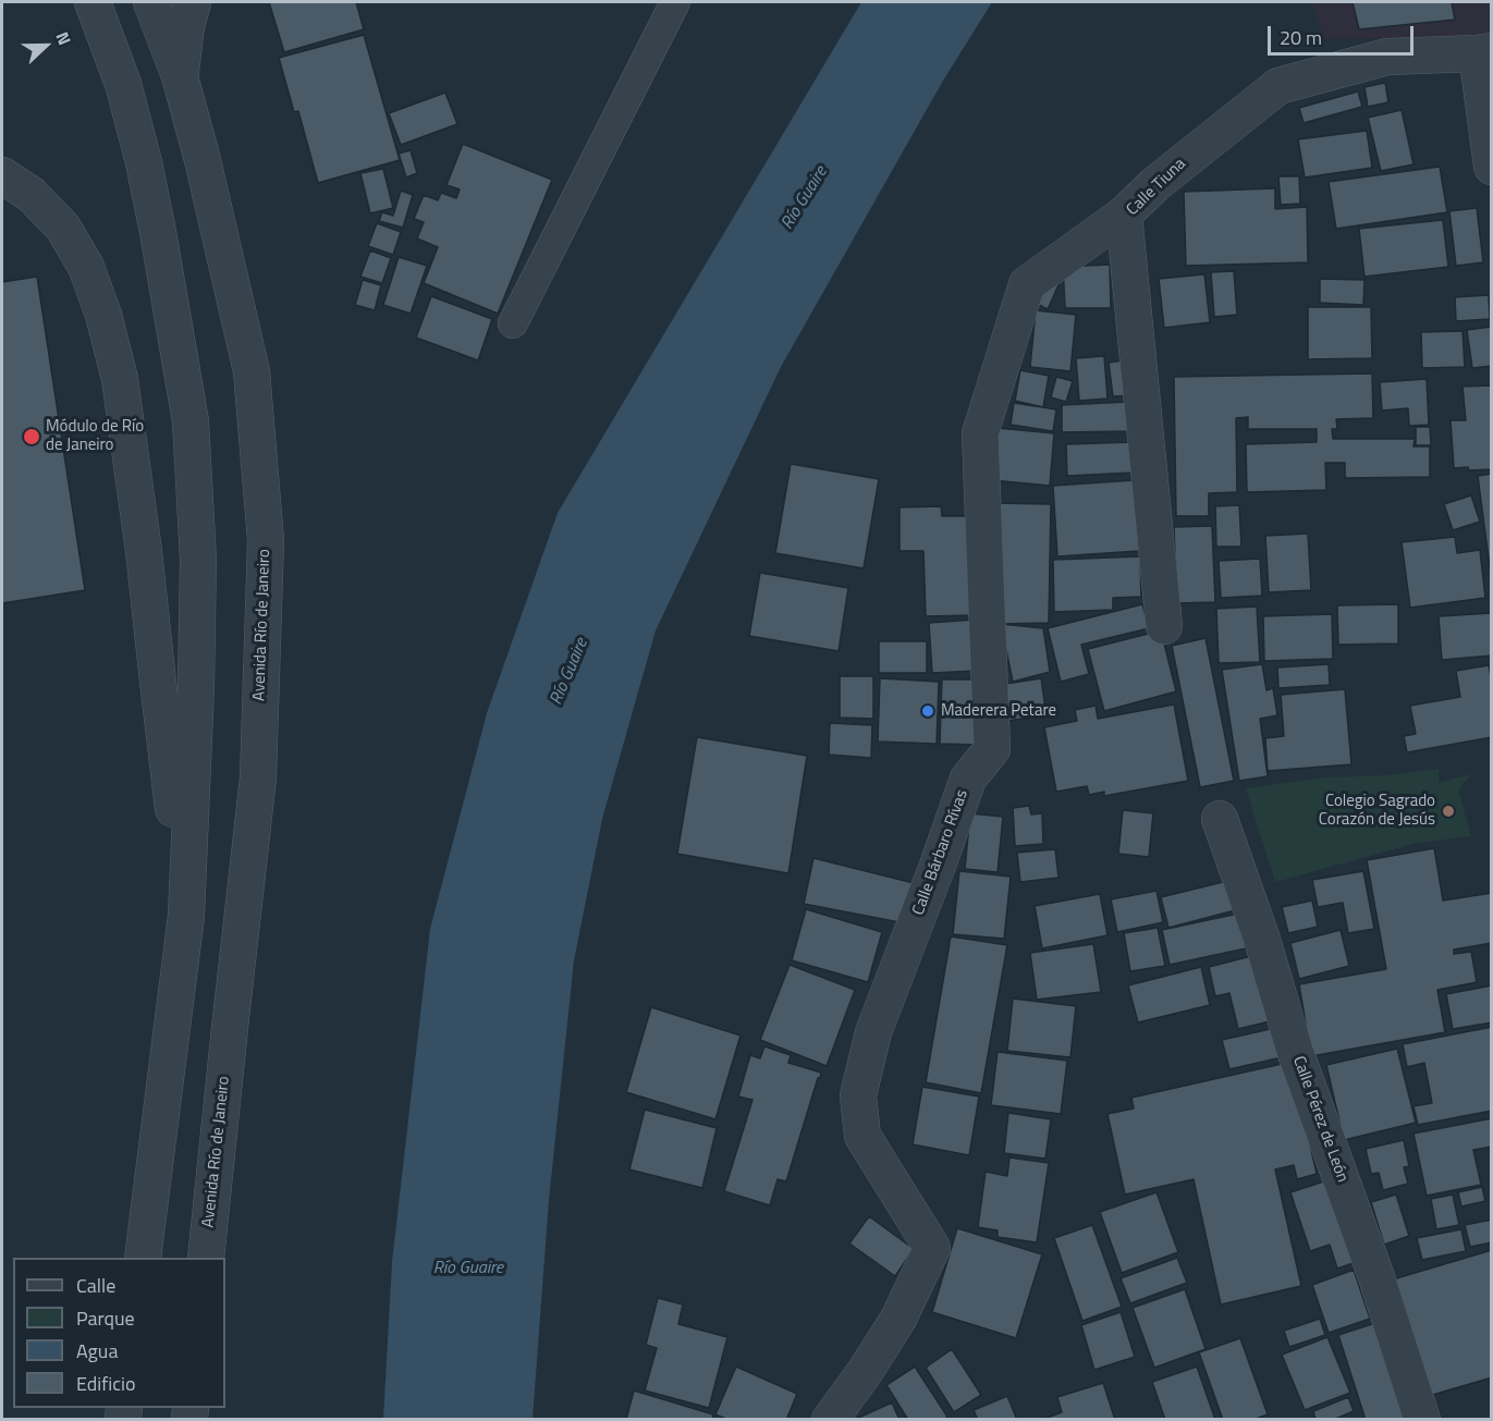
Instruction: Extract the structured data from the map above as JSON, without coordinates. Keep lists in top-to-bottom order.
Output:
{
  "streets": {
    "street": [
      "Calle Tiuna",
      "Avenida Río de Janeiro",
      "Calle Bárbaro Rívas",
      "Calle Pérez de León"
    ]
  },
  "crossings": [
    ["Calle Tiuna", "Calle Bárbaro Rívas"]
  ],
  "water": ["Río Guaire"],
  "places": ["Módulo de Río de Janeiro", "Maderera Petare", "Colegio Sagrado Corazón de Jesús"],
  "legend": [
    "Calle",
    "Parque",
    "Agua",
    "Edificio"
  ],
  "scale_bar": "20 m",
  "north": "right"
}
